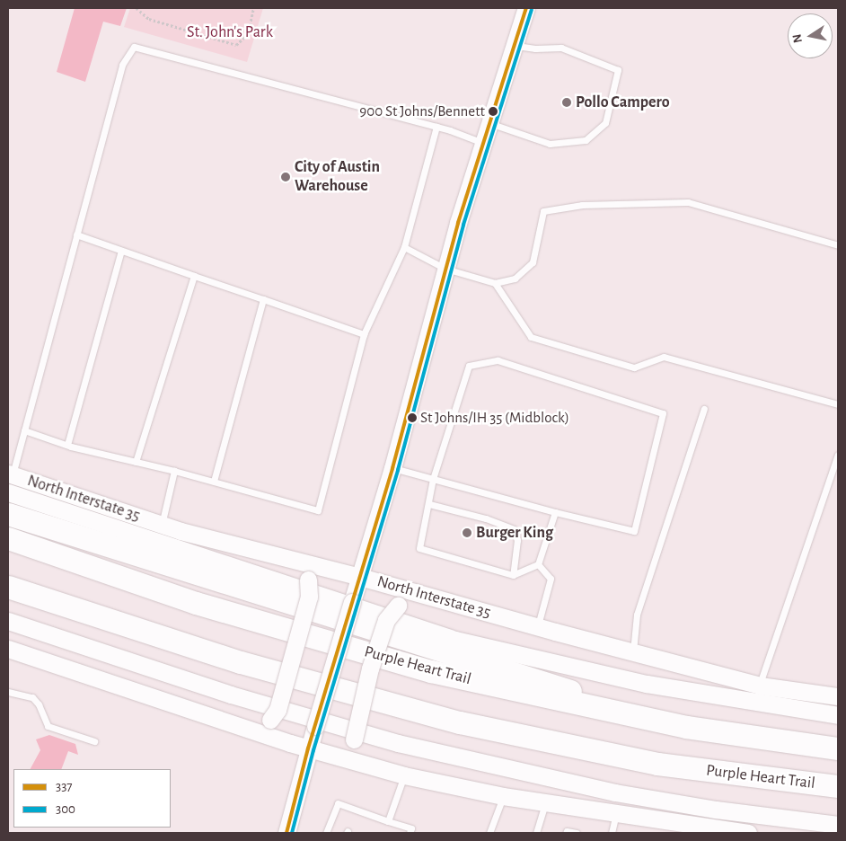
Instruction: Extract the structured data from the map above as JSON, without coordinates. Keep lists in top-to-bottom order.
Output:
{
  "streets": {
    "highway": ["Purple Heart Trail"],
    "main road": ["North Interstate 35"]
  },
  "parks": ["St. John's Park"],
  "places": [
    "Pollo Campero",
    "900 St Johns/Bennett",
    "City of Austin Warehouse",
    "St Johns/IH 35 (Midblock)",
    "Burger King"
  ],
  "lines": ["transit line 337", "transit line 300"],
  "legend": ["337", "300"],
  "north": "left"
}
